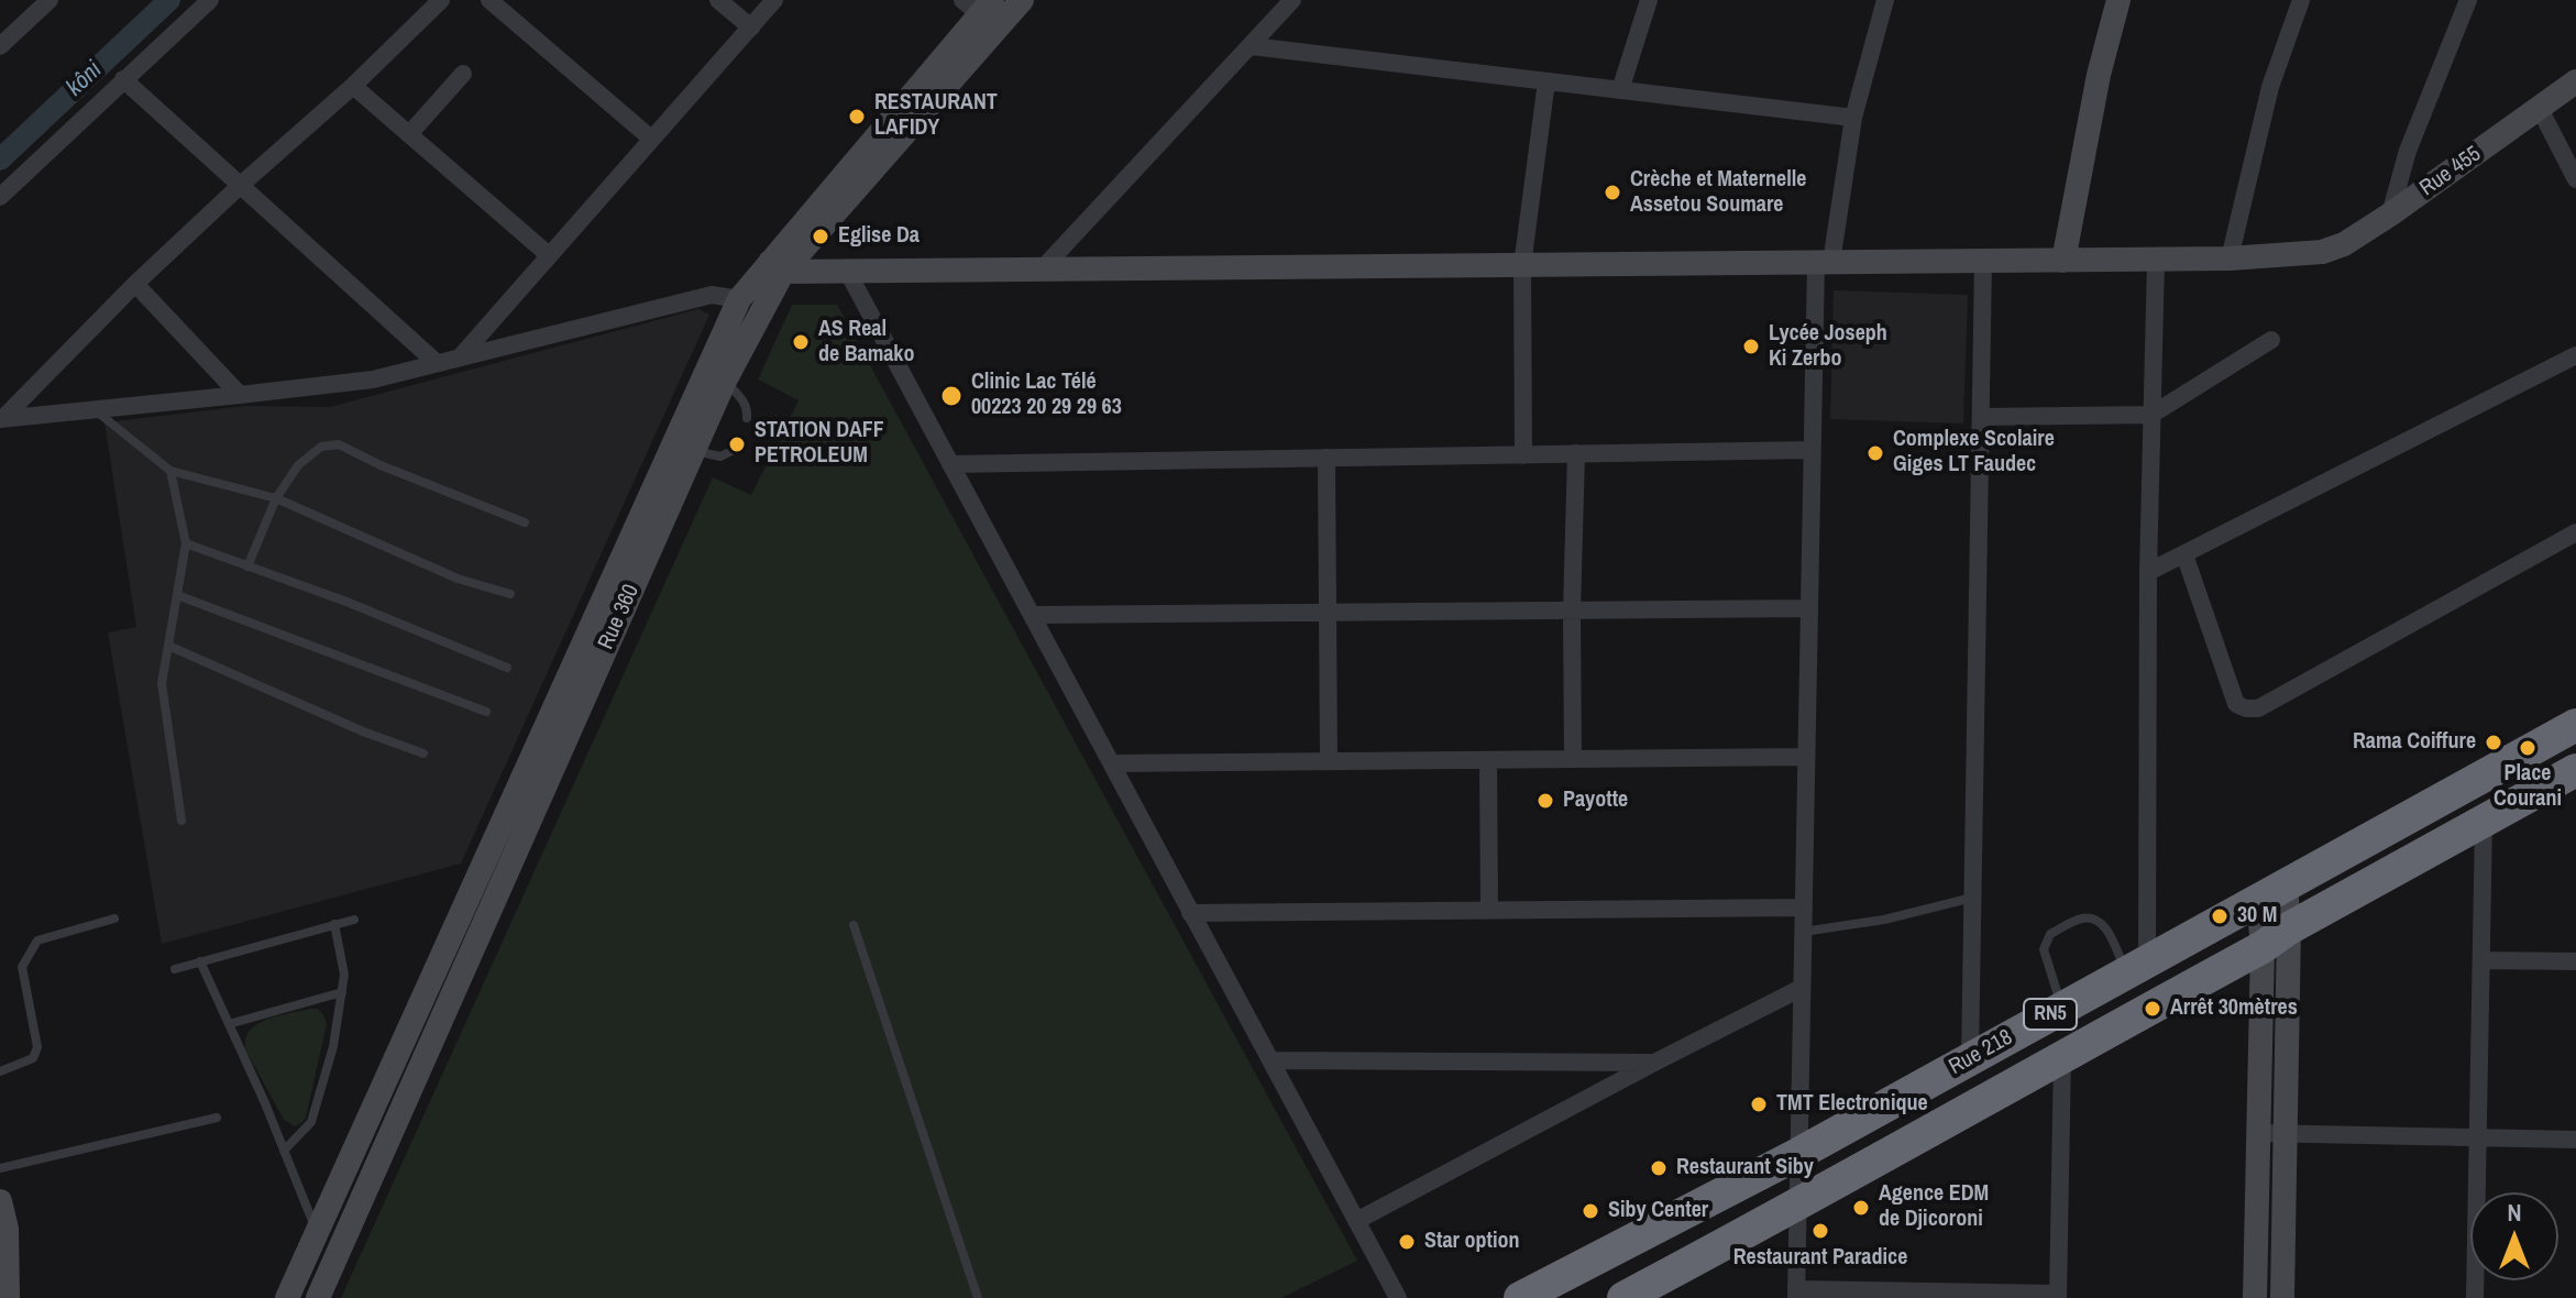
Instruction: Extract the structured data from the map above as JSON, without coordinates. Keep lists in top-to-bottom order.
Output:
{
  "streets": {
    "highway": ["RN5", "Rue 218"],
    "street": ["Rue 455", "Rue 360"]
  },
  "water": ["kôni"],
  "places": [
    "RESTAURANT LAFIDY",
    "Crèche et Maternelle Assetou Soumare",
    "Eglise Da",
    "AS Real de Bamako",
    "Lycée Joseph Ki Zerbo",
    "Clinic Lac Télé 00223 20 29 29 63",
    "STATION DAFF PETROLEUM",
    "Complexe Scolaire Giges LT Faudec",
    "Rama Coiffure",
    "Place Courani",
    "Payotte",
    "30 M",
    "Arrêt 30mètres",
    "TMT Electronique",
    "Restaurant Siby",
    "Agence EDM de Djicoroni",
    "Siby Center",
    "Restaurant Paradice",
    "Star option"
  ],
  "north": "top"
}
